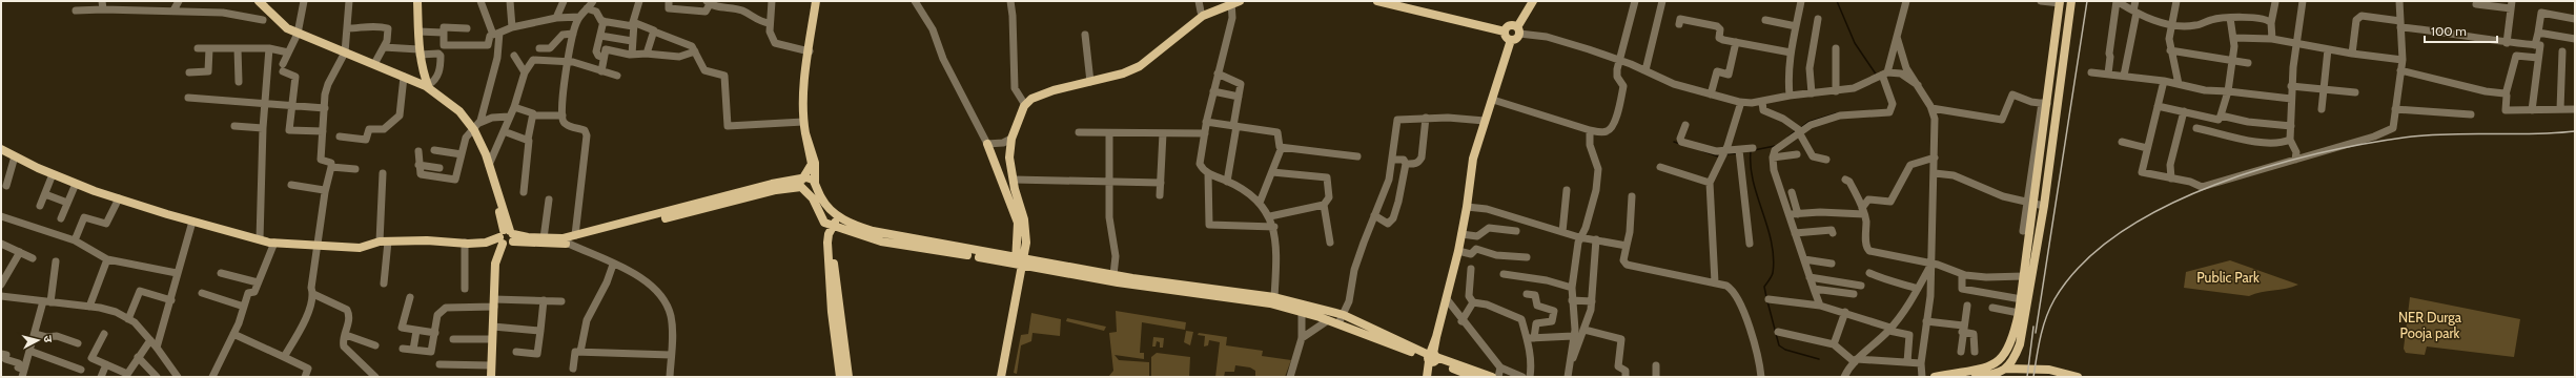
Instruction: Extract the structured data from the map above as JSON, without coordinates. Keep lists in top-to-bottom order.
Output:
{
  "parks": ["Public Park", "NER Durga Pooja park"],
  "scale_bar": "100 m",
  "north": "right"
}
